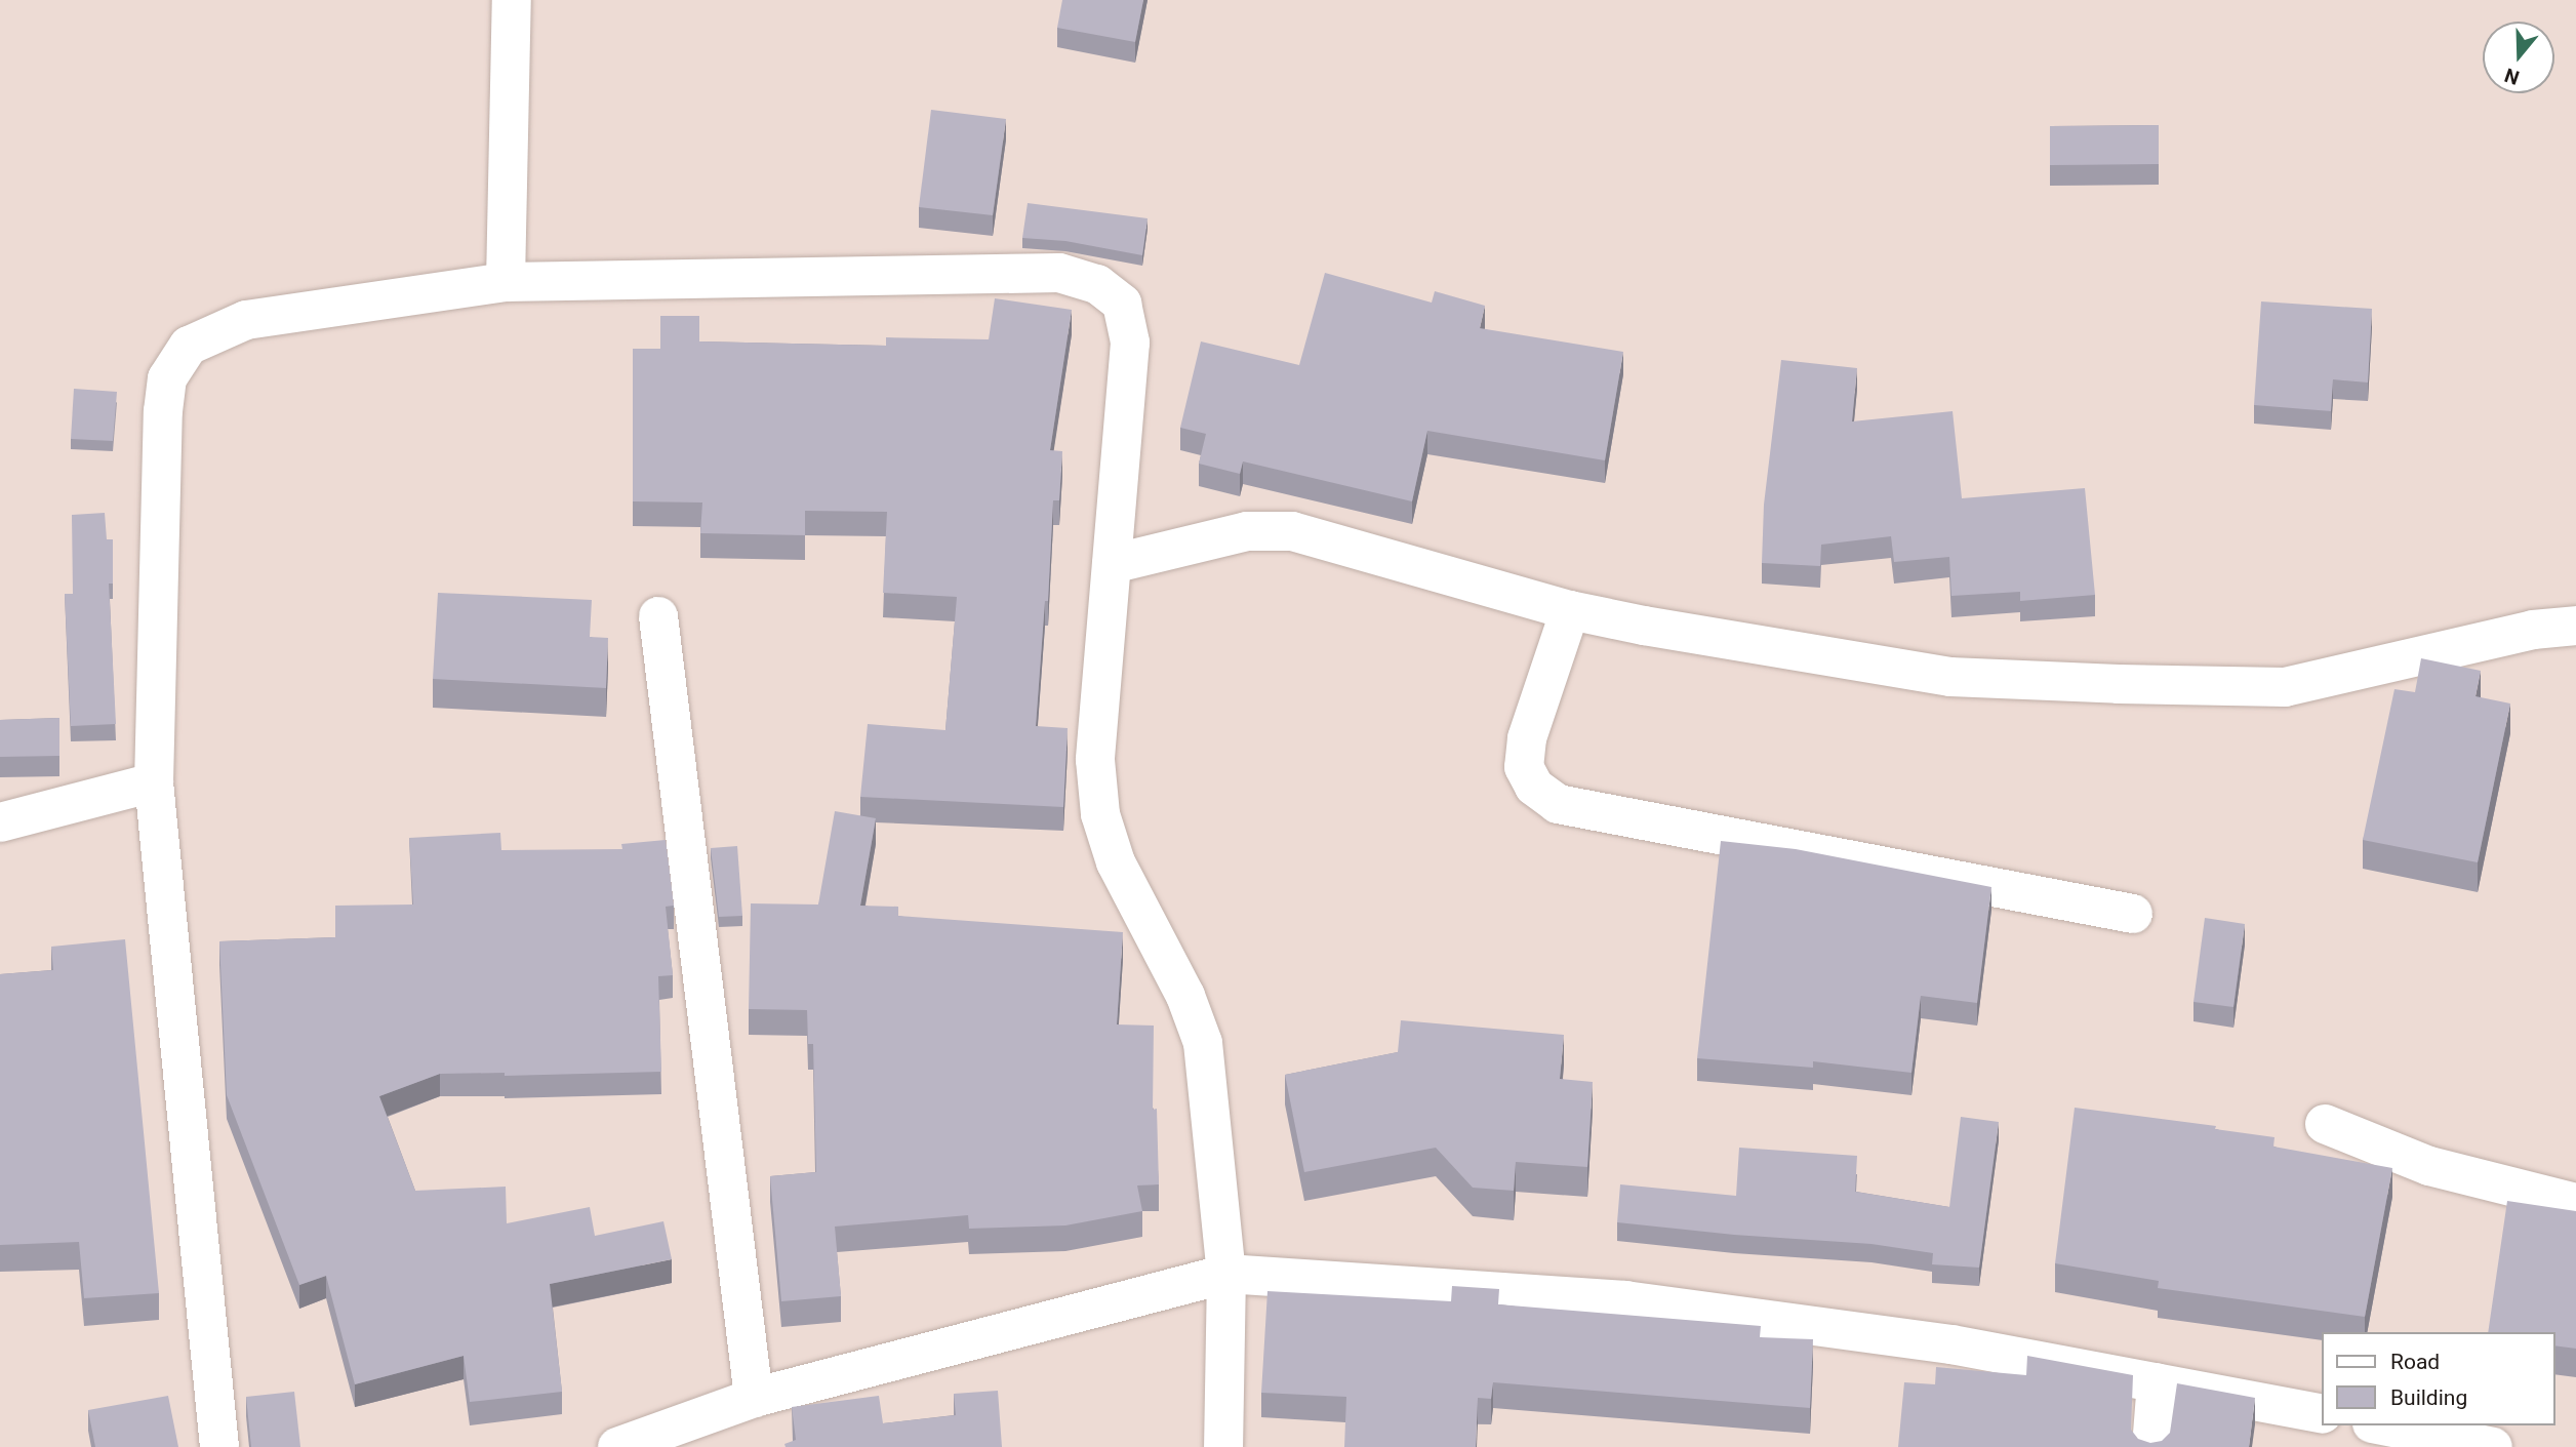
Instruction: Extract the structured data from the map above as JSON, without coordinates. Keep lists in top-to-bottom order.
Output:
{
  "legend": ["Road", "Building"],
  "north": "bottom"
}
